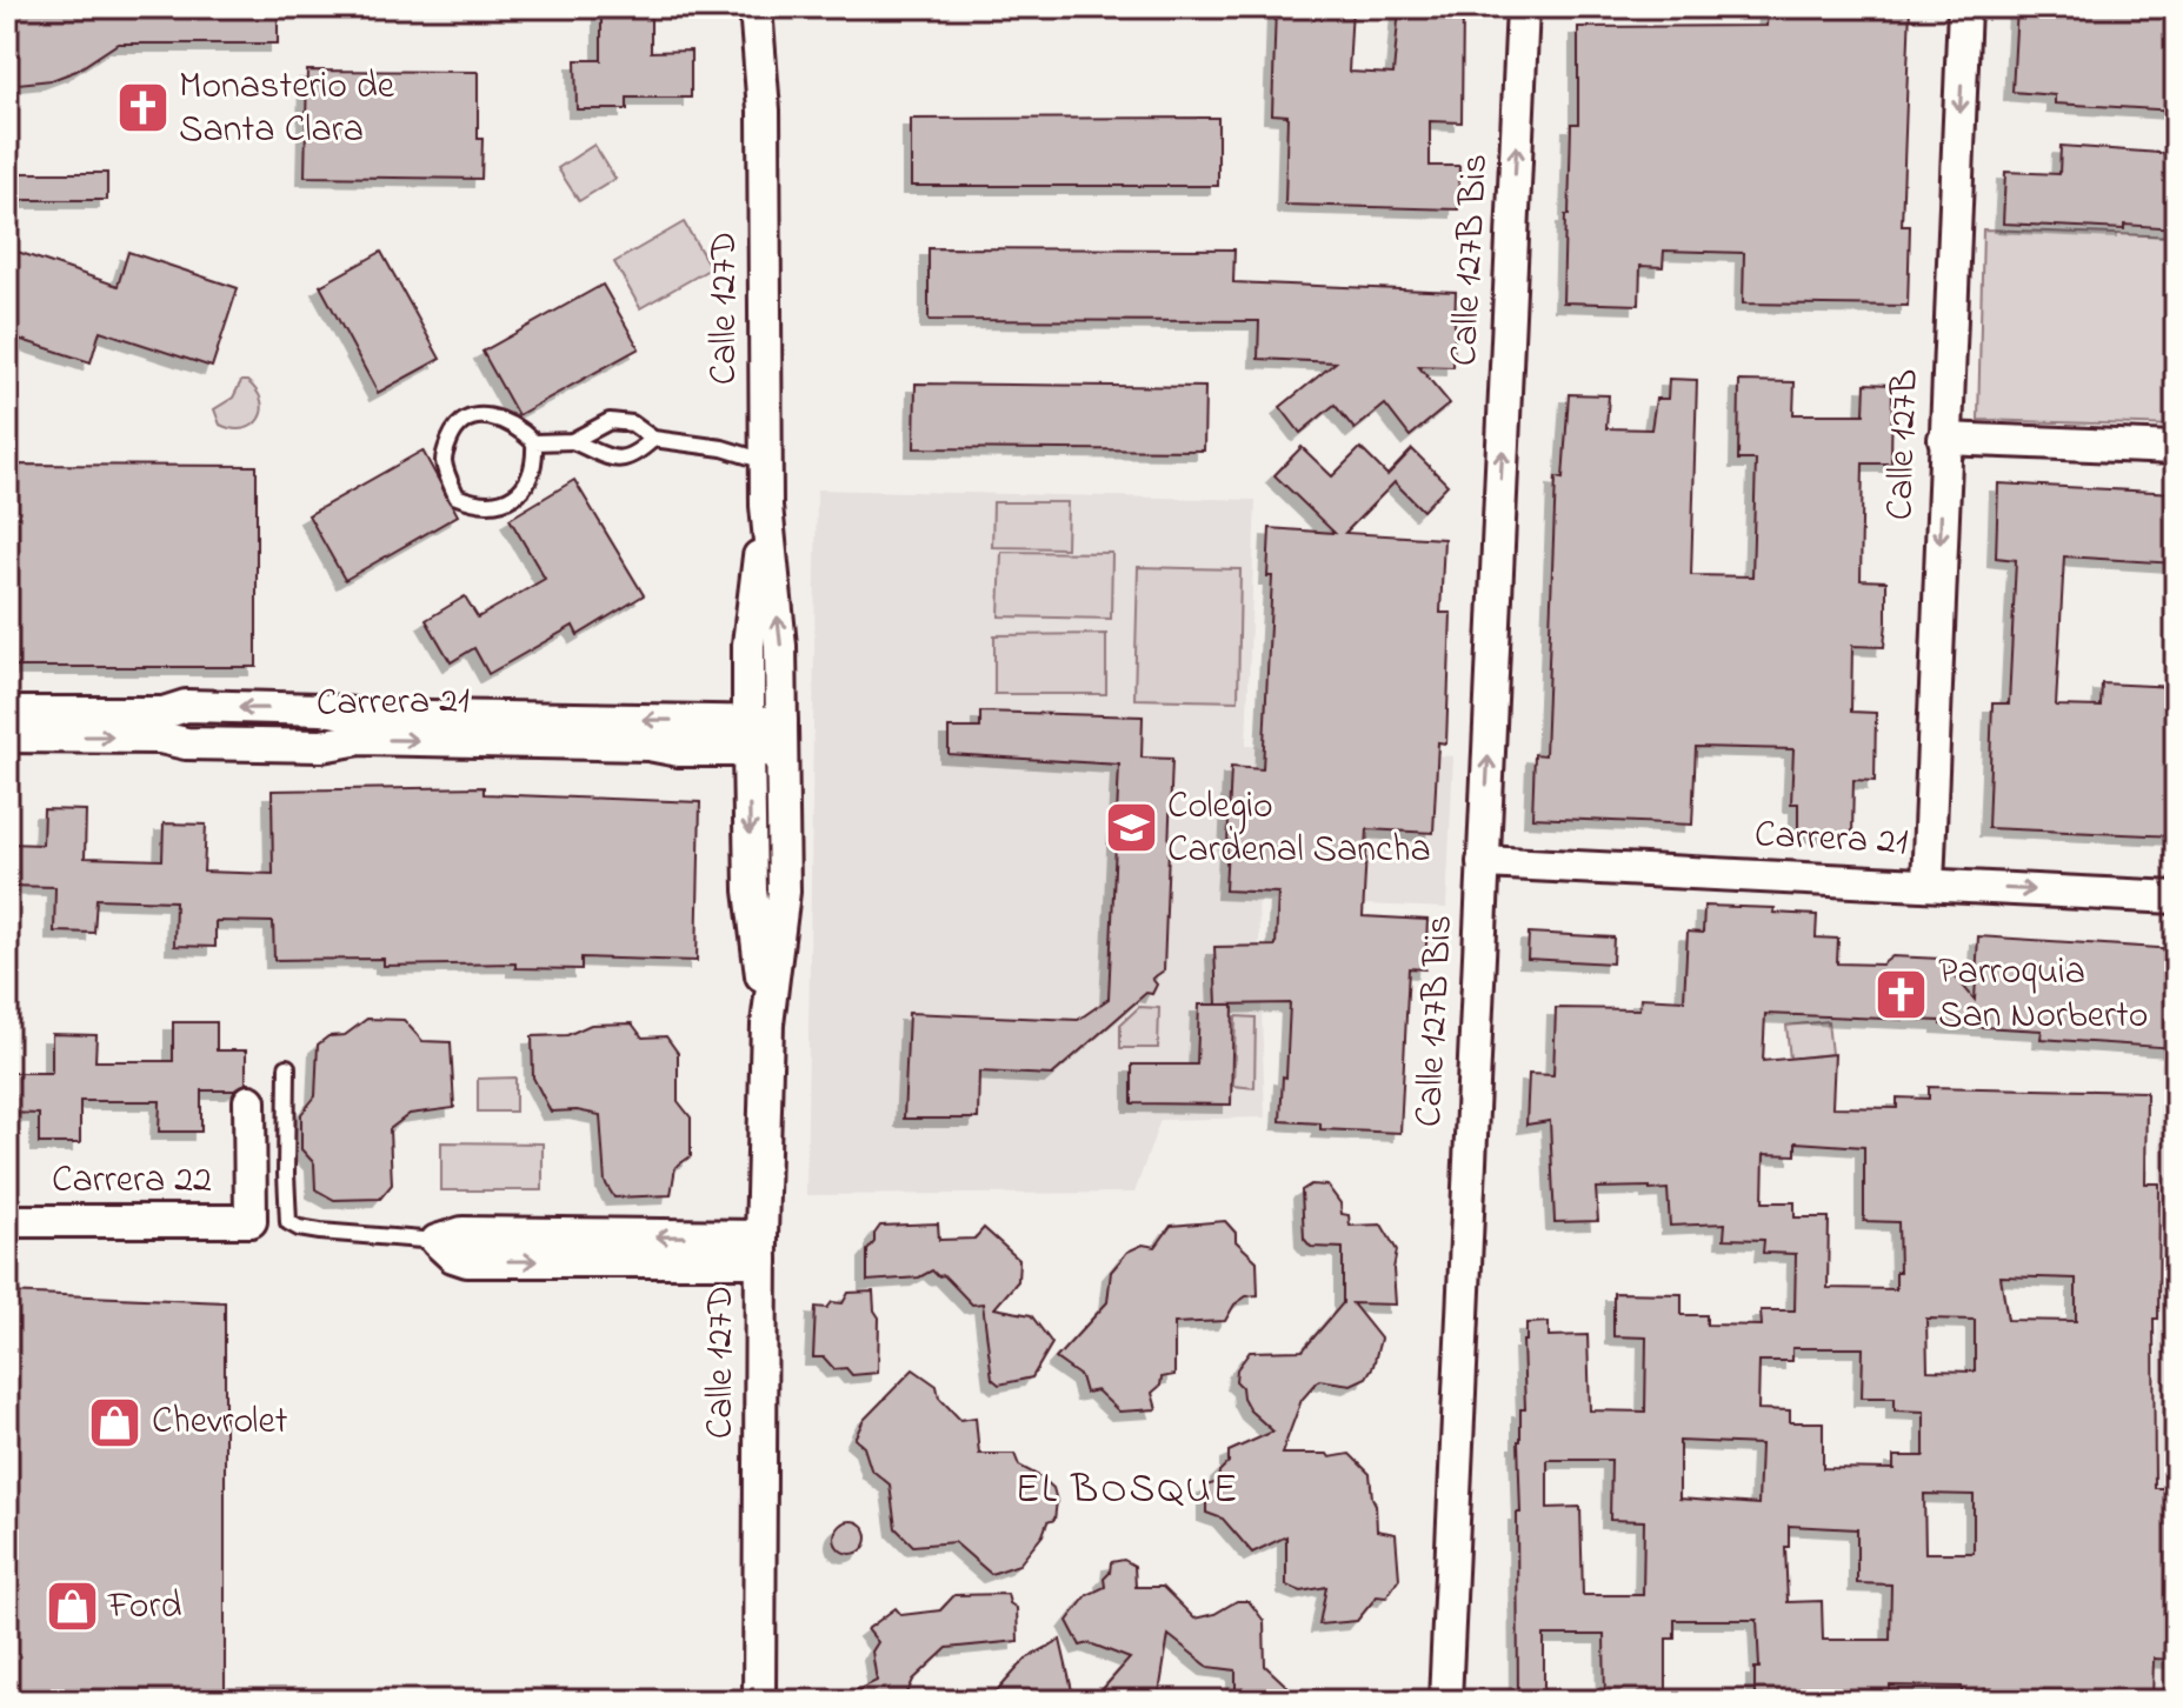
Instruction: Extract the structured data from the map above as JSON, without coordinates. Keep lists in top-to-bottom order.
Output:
{
  "streets": {
    "street": [
      "Calle 127B Bis",
      "Calle 127D",
      "Calle 127B",
      "Carrera 21",
      "Carrera 22"
    ]
  },
  "crossings": [
    ["Calle 127B Bis", "Carrera 21"],
    ["Calle 127D", "Carrera 21"],
    ["Calle 127B", "Carrera 21"]
  ],
  "one_way": ["Calle 127B Bis", "Calle 127B"],
  "districts": ["EL BOSQUE"],
  "places": {
    "church": ["Monasterio de Santa Clara", "Parroquia San Norberto"],
    "school or university": ["Colegio Cardenal Sancha"],
    "shop": ["Chevrolet", "Ford"]
  }
}
